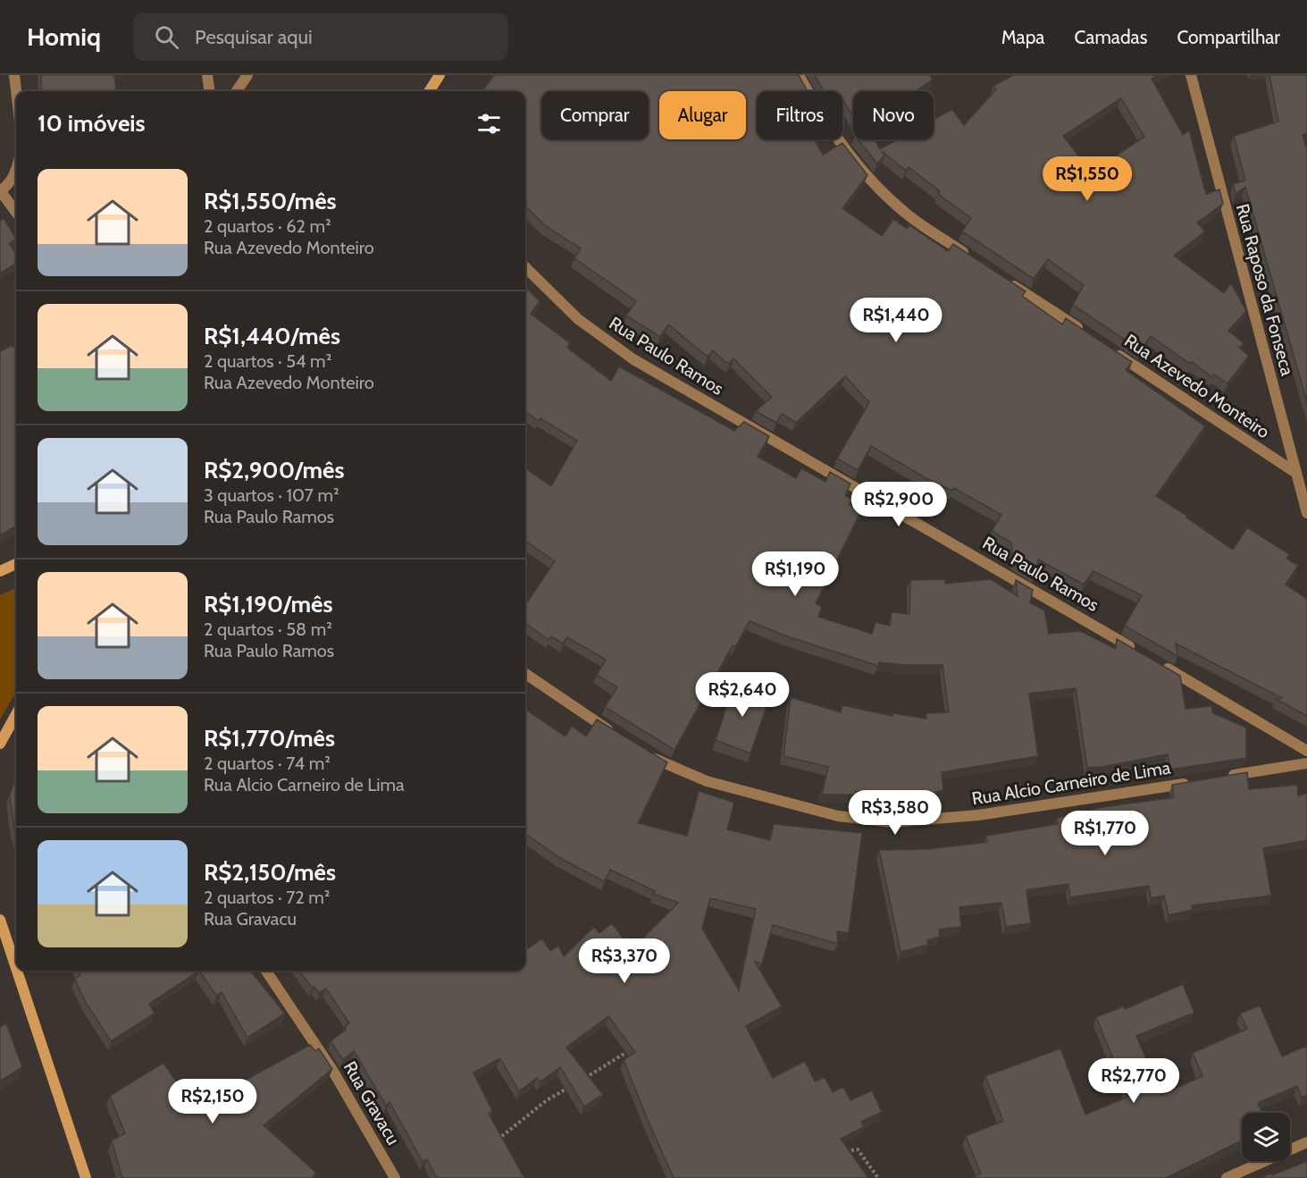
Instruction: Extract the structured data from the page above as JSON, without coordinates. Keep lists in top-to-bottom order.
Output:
{
  "streets": {
    "street": [
      "Rua Raposo da Fonseca",
      "Rua Paulo Ramos",
      "Rua Azevedo Monteiro",
      "Rua Alcio Carneiro de Lima",
      "Rua Gravacu"
    ]
  },
  "crossings": [
    ["Rua Raposo da Fonseca", "Rua Azevedo Monteiro"]
  ],
  "page": {
    "header": "Homiq",
    "search": "Pesquisar aqui",
    "nav": ["Mapa", "Camadas", "Compartilhar"],
    "chip": [
      "Comprar",
      "Alugar",
      "Filtros",
      "Novo"
    ],
    "heading": "10 imóveis",
    "list": [
      {
        "name": "R$1,550/mês",
        "note": "2 quartos · 62 m² · Rua Azevedo Monteiro"
      },
      {
        "name": "R$1,440/mês",
        "note": "2 quartos · 54 m² · Rua Azevedo Monteiro"
      },
      {
        "name": "R$2,900/mês",
        "note": "3 quartos · 107 m² · Rua Paulo Ramos"
      },
      {
        "name": "R$1,190/mês",
        "note": "2 quartos · 58 m² · Rua Paulo Ramos"
      },
      {
        "name": "R$1,770/mês",
        "note": "2 quartos · 74 m² · Rua Alcio Carneiro de Lima"
      },
      {
        "name": "R$2,150/mês",
        "note": "2 quartos · 72 m² · Rua Gravacu"
      }
    ],
    "price": [
      "R$1,550",
      "R$1,440",
      "R$2,900",
      "R$1,190",
      "R$2,640",
      "R$3,580",
      "R$1,770",
      "R$3,370",
      "R$2,770",
      "R$2,150"
    ]
  }
}
